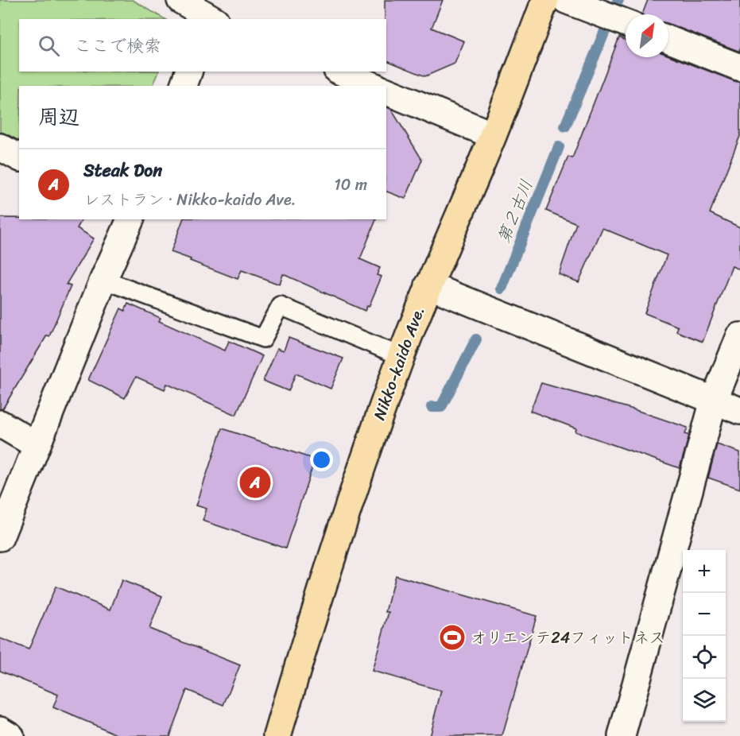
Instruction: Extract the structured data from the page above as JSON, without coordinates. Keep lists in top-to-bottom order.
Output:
{
  "streets": {
    "highway": ["Nikko-kaido Ave."]
  },
  "water": ["第２古川"],
  "places": {
    "sports": ["オリエンテ24フィットネス"]
  },
  "north": "top right",
  "page": {
    "search": "ここで検索",
    "heading": "周辺",
    "list": [
      {
        "mark": "A",
        "name": "Steak Don",
        "note": "レストラン · Nikko-kaido Ave.",
        "value": "10 m"
      }
    ],
    "pins": "A",
    "map_buttons": ["+", "−"]
  }
}
